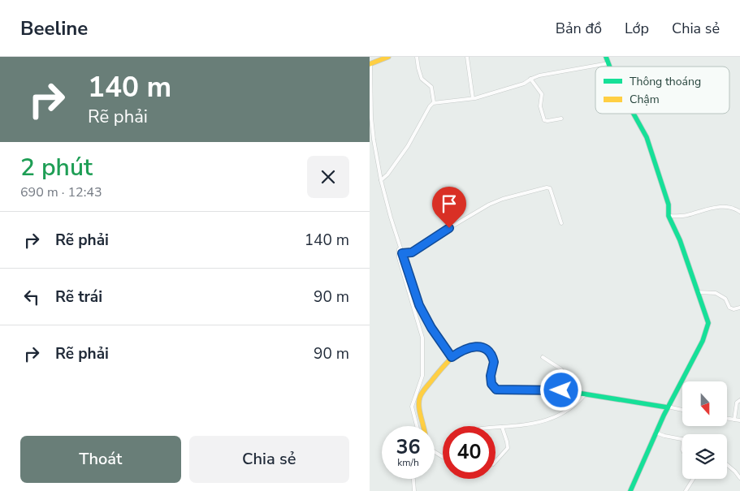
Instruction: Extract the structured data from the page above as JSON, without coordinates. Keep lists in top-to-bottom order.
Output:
{
  "legend": ["Thông thoáng", "Chậm"],
  "north": "bottom",
  "page": {
    "header": "Beeline",
    "nav": ["Bản đồ", "Lớp", "Chia sẻ"],
    "turn": ["140 m", "Rẽ phải"],
    "heading": ["2 phút", "690 m · 12:43"],
    "list": [
      {
        "name": "Rẽ phải",
        "value": "140 m"
      },
      {
        "name": "Rẽ trái",
        "value": "90 m"
      },
      {
        "name": "Rẽ phải",
        "value": "90 m"
      }
    ],
    "speed": "36 km/h",
    "limit": "40",
    "buttons": ["Thoát", "Chia sẻ"]
  }
}
